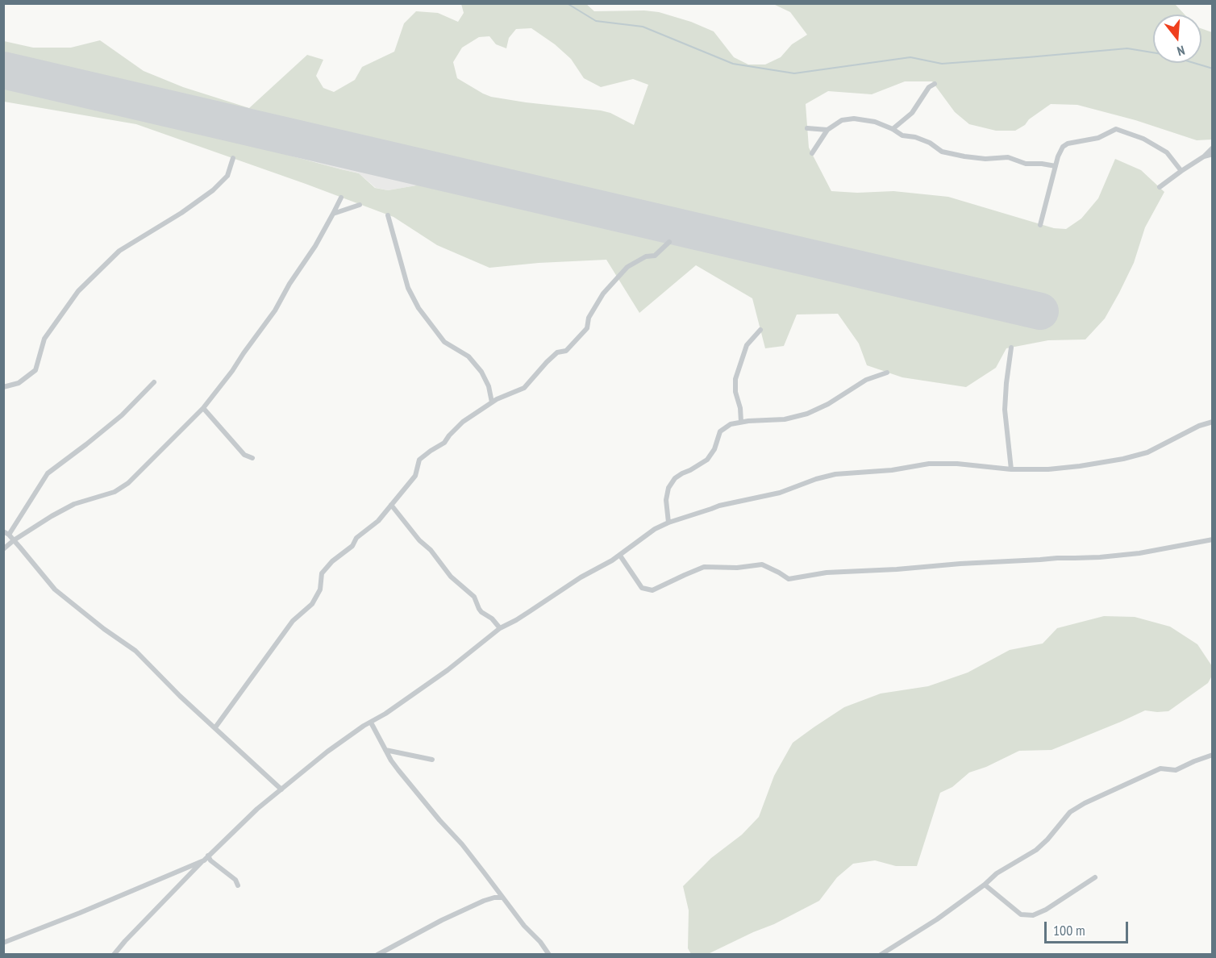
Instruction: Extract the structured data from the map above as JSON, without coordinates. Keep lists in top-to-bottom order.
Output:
{
  "scale_bar": "100 m",
  "north": "bottom"
}
